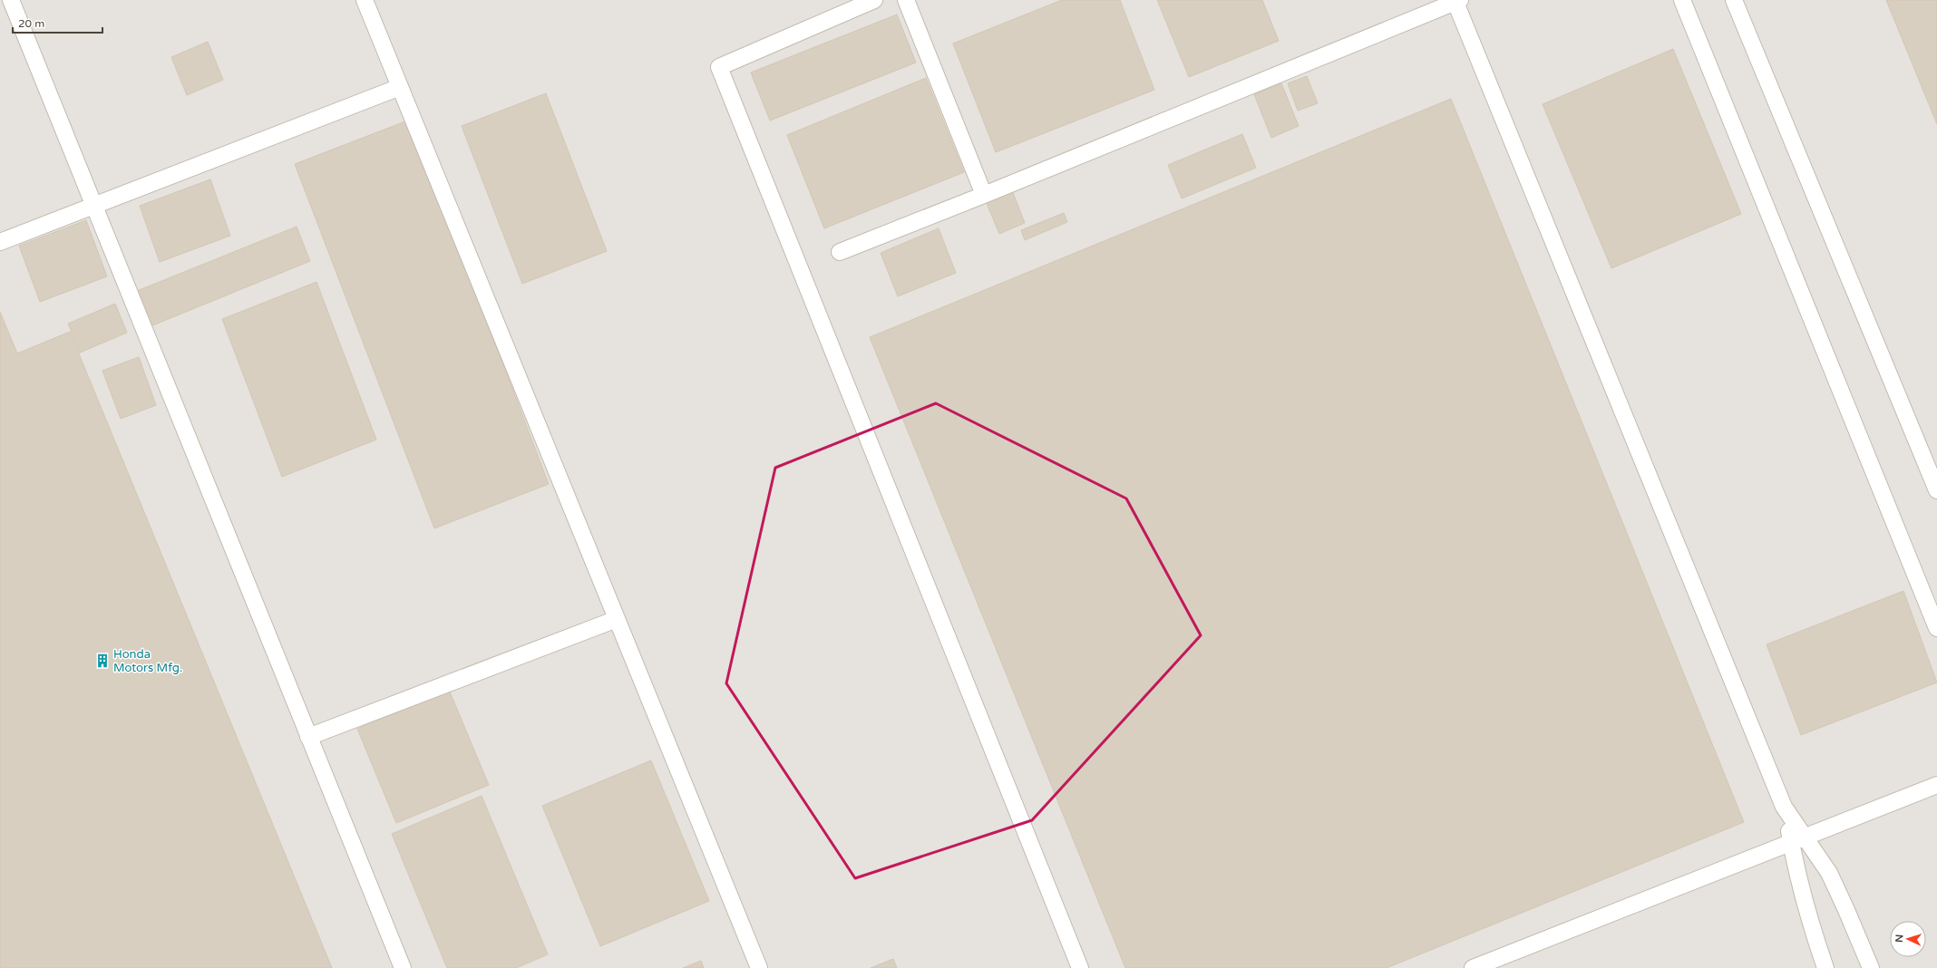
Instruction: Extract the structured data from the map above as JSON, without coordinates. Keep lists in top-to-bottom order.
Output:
{
  "places": {
    "building": ["Honda Motors Mfg."]
  },
  "scale_bar": "20 m",
  "north": "left"
}
